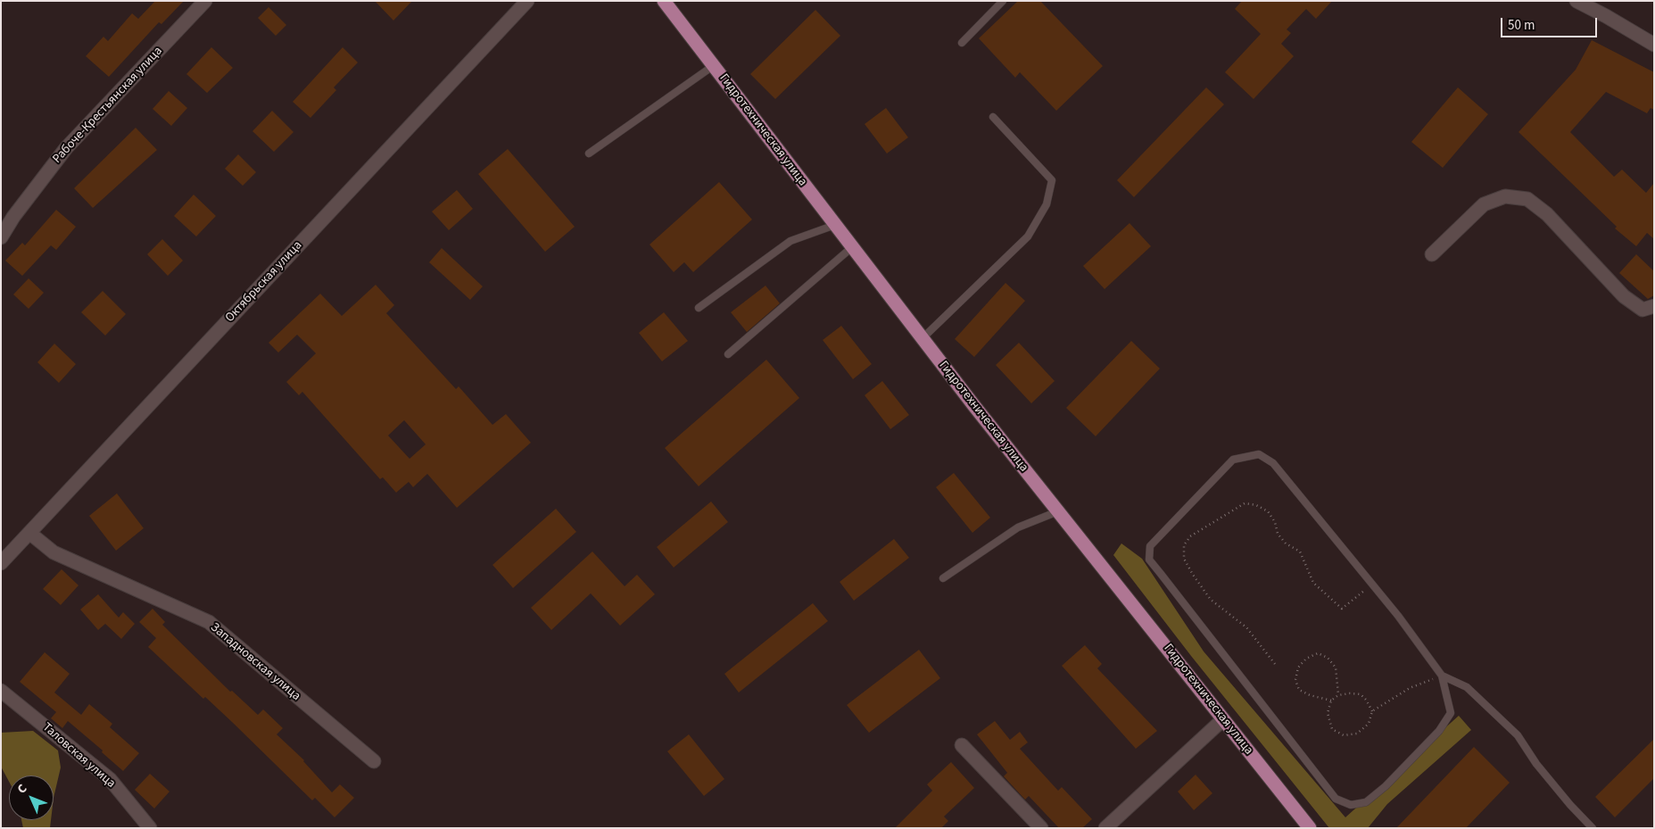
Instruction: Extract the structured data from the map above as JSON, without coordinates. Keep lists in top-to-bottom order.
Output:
{
  "streets": {
    "main road": ["Гидротехническая улица"],
    "street": [
      "Рабоче-Крестьянская улица",
      "Октябрьская улица",
      "Западновская улица",
      "Таловская улица"
    ]
  },
  "crossings": [
    ["Октябрьская улица", "Западновская улица"]
  ],
  "scale_bar": "50 m",
  "north": "top left"
}
